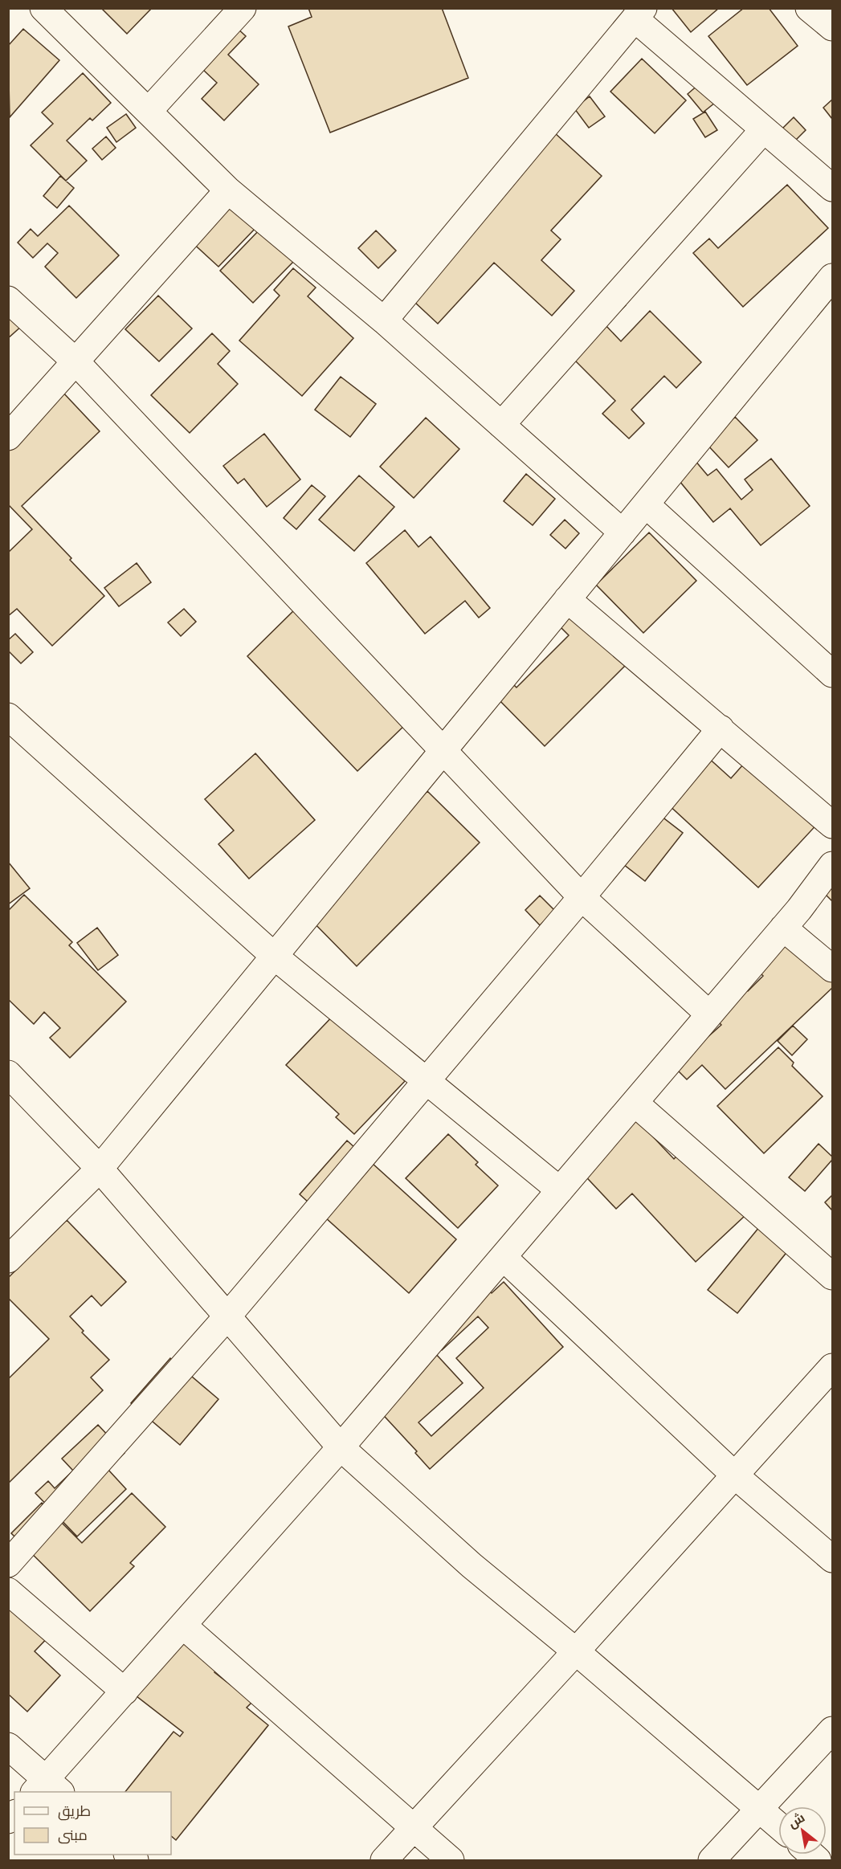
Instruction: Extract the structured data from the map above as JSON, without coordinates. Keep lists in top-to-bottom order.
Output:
{
  "legend": ["طريق", "مبنى"],
  "north": "top left"
}
